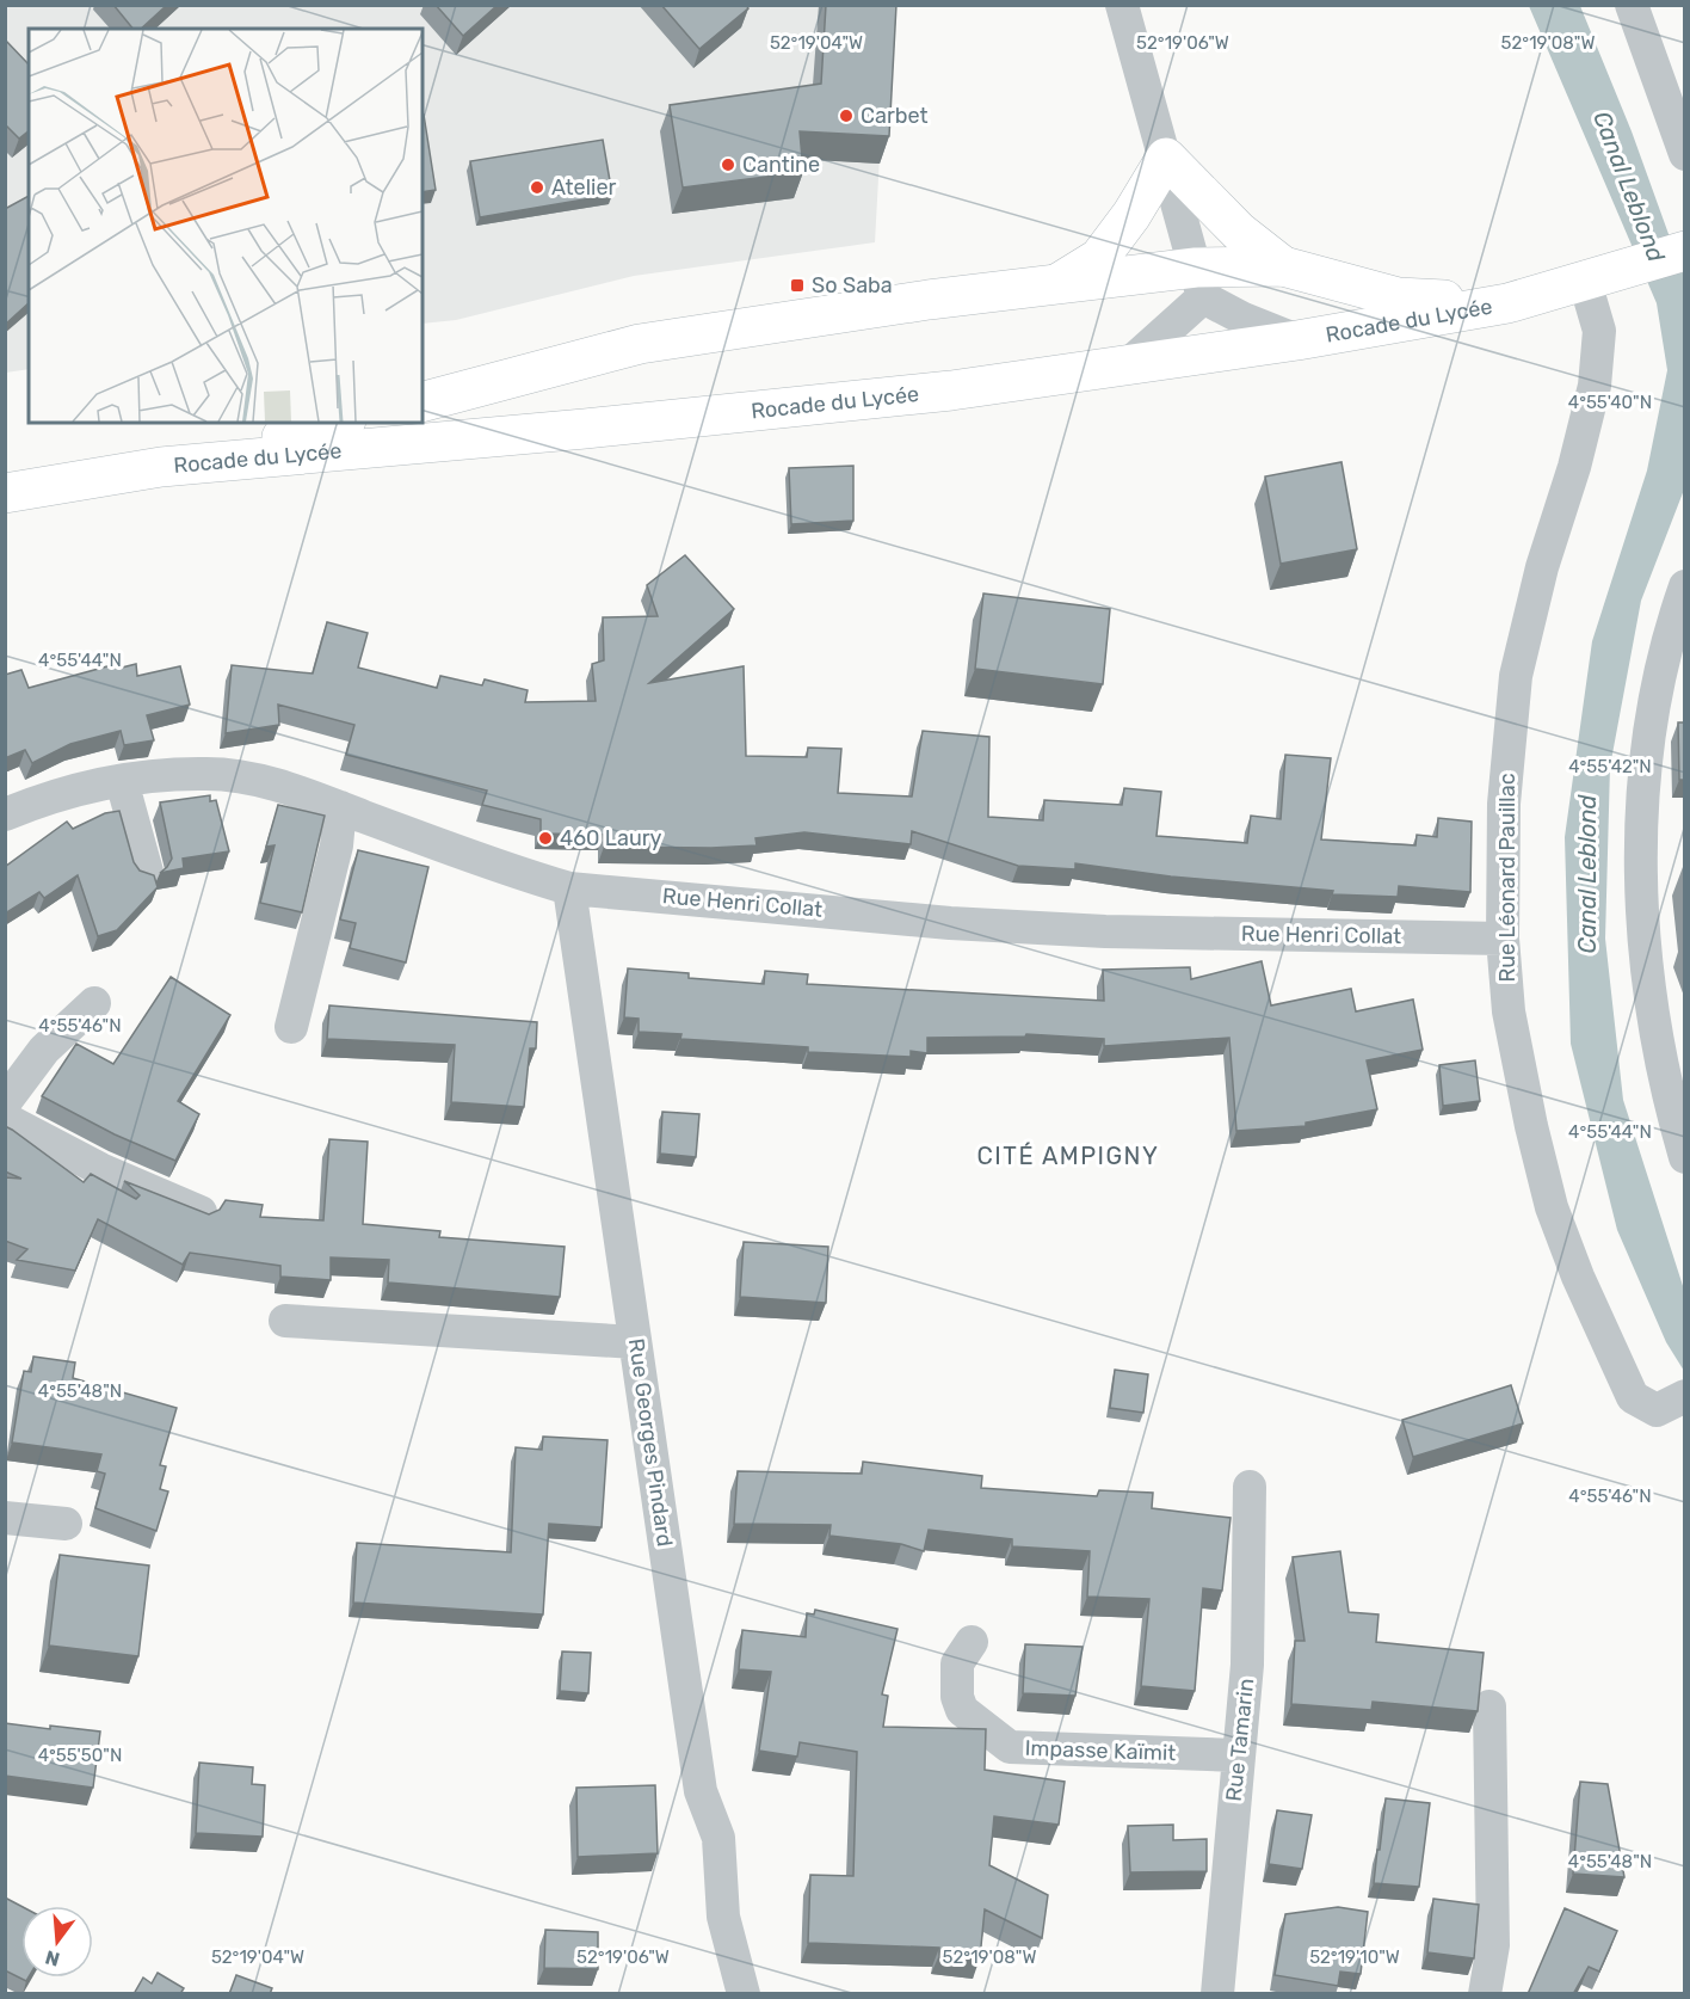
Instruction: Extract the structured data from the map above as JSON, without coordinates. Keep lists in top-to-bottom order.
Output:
{
  "streets": {
    "main road": ["Rocade du Lycée"],
    "street": [
      "Rue Léonard Pauillac",
      "Rue Henri Collat",
      "Rue Georges Pindard",
      "Rue Tamarin",
      "Impasse Kaïmit"
    ]
  },
  "crossings": [
    ["Rocade du Lycée", "Rue Léonard Pauillac"],
    ["Rue Léonard Pauillac", "Rue Henri Collat"],
    ["Rue Henri Collat", "Rue Georges Pindard"],
    ["Rue Tamarin", "Impasse Kaïmit"]
  ],
  "districts": ["CITÉ AMPIGNY"],
  "water": ["Canal Leblond"],
  "places": {
    "other": [
      "Carbet",
      "Cantine",
      "Atelier",
      "460 Laury"
    ],
    "transit": ["So Saba"]
  },
  "north": "bottom",
  "coordinates": [
    "52°19'04\"W",
    "52°19'06\"W",
    "52°19'08\"W",
    "4°55'40\"N",
    "4°55'44\"N",
    "4°55'42\"N",
    "4°55'46\"N",
    "4°55'48\"N",
    "4°55'50\"N",
    "52°19'10\"W"
  ]
}
